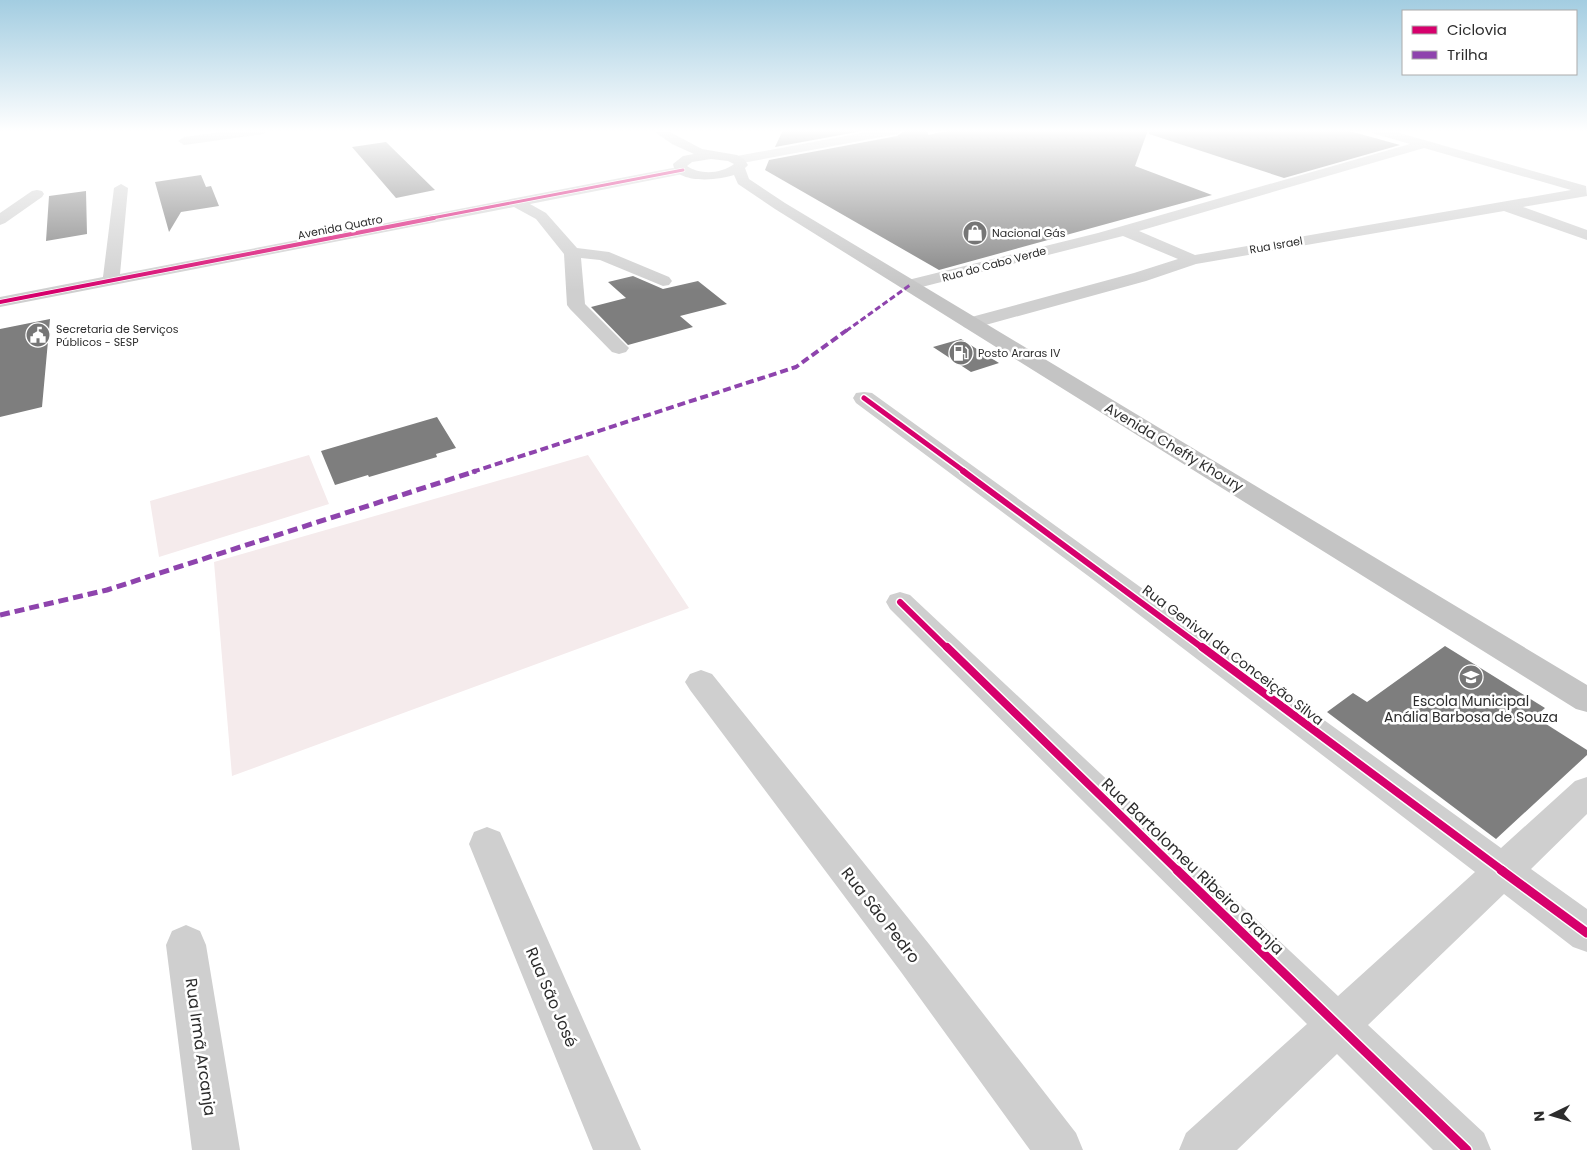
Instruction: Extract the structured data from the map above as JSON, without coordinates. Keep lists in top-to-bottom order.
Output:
{
  "streets": {
    "main road": ["Avenida Cheffy Khoury"],
    "street": [
      "Avenida Quatro",
      "Rua Israel",
      "Rua do Cabo Verde",
      "Rua Genival da Conceição Silva",
      "Rua Bartolomeu Ribeiro Granja",
      "Rua São Pedro",
      "Rua São José",
      "Rua Irmã Arcanja"
    ]
  },
  "crossings": [
    ["Rua Israel", "Avenida Cheffy Khoury"],
    ["Rua do Cabo Verde", "Avenida Cheffy Khoury"]
  ],
  "places": {
    "shop": ["Nacional Gás"],
    "public building": ["Secretaria de Serviços Públicos - SESP"],
    "fuel station": ["Posto Araras IV"],
    "school or university": ["Escola Municipal Anália Barbosa de Souza"]
  },
  "legend": ["Ciclovia", "Trilha"],
  "north": "left"
}
